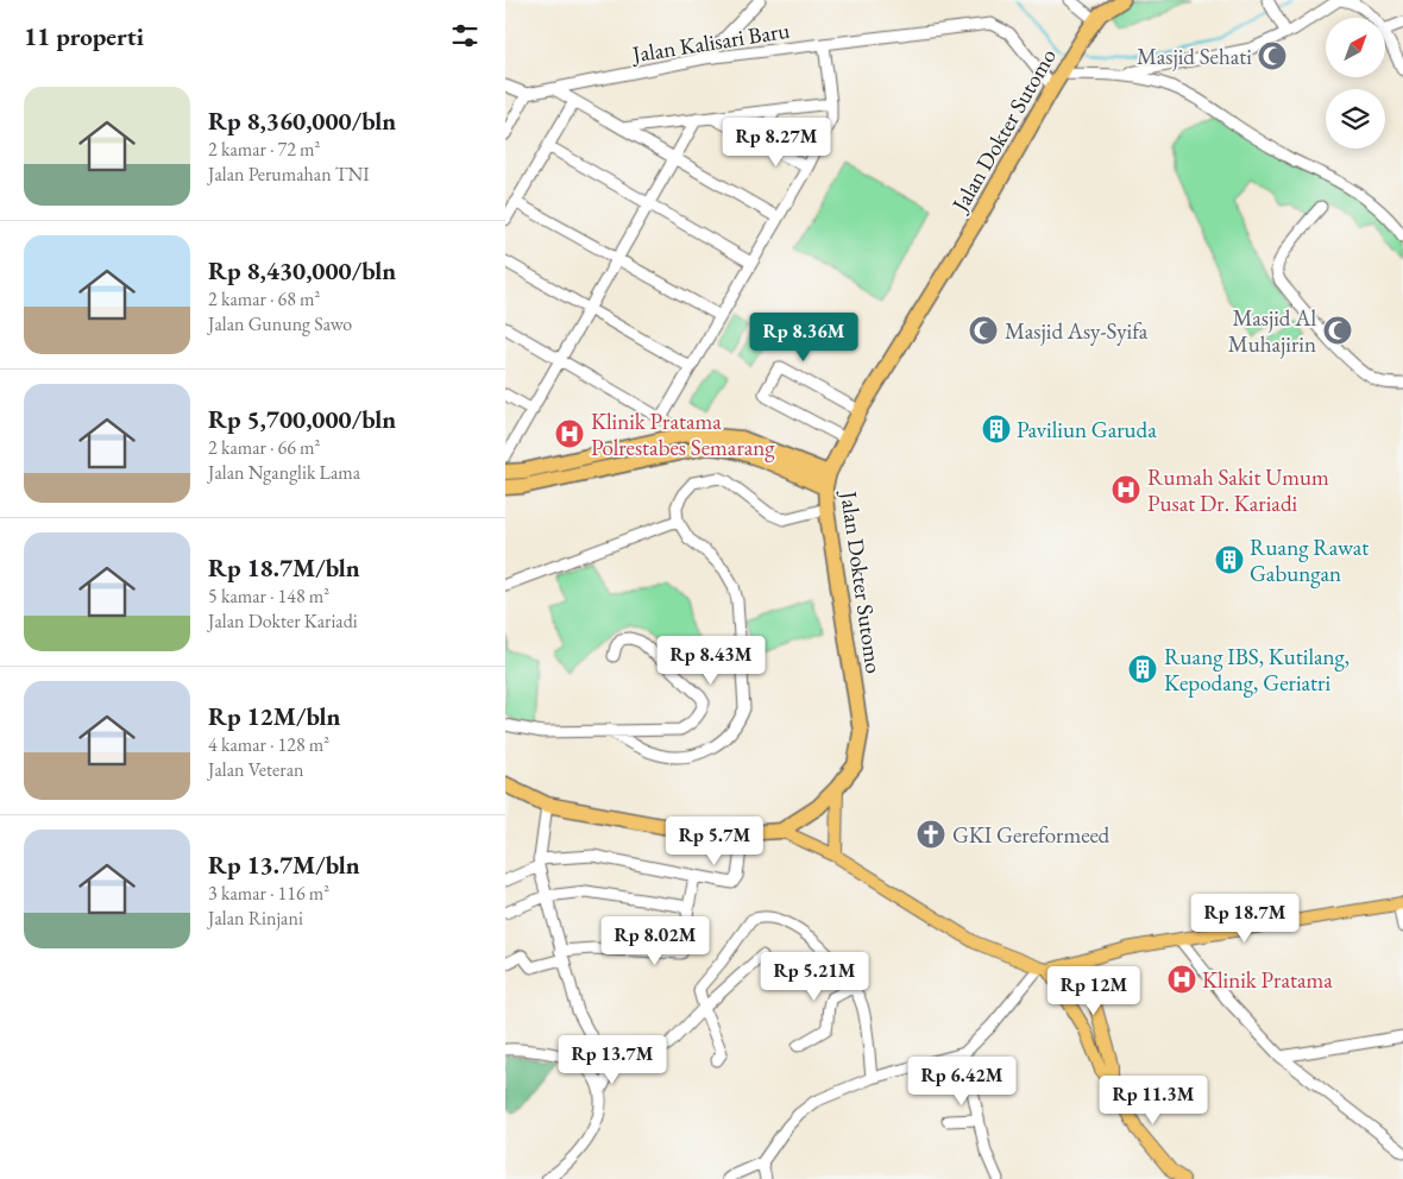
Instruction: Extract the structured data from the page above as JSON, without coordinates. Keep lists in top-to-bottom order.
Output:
{
  "streets": {
    "highway": ["Jalan Dokter Sutomo"],
    "street": ["Jalan Kalisari Baru"]
  },
  "crossings": [
    ["Jalan Kalisari Baru", "Jalan Dokter Sutomo"]
  ],
  "places": {
    "mosque": ["Masjid Sehati", "Masjid Asy-Syifa", "Masjid Al Muhajirin"],
    "building": ["Paviliun Garuda", "Ruang Rawat Gabungan", "Ruang IBS, Kutilang, Kepodang, Geriatri"],
    "hospital": ["Klinik Pratama Polrestabes Semarang", "Rumah Sakit Umum Pusat Dr. Kariadi", "Klinik Pratama"],
    "church": ["GKI Gereformeed"]
  },
  "north": "top right",
  "page": {
    "heading": "11 properti",
    "list": [
      {
        "name": "Rp 8,360,000/bln",
        "note": "2 kamar · 72 m² · Jalan Perumahan TNI"
      },
      {
        "name": "Rp 8,430,000/bln",
        "note": "2 kamar · 68 m² · Jalan Gunung Sawo"
      },
      {
        "name": "Rp 5,700,000/bln",
        "note": "2 kamar · 66 m² · Jalan Nganglik Lama"
      },
      {
        "name": "Rp 18.7M/bln",
        "note": "5 kamar · 148 m² · Jalan Dokter Kariadi"
      },
      {
        "name": "Rp 12M/bln",
        "note": "4 kamar · 128 m² · Jalan Veteran"
      },
      {
        "name": "Rp 13.7M/bln",
        "note": "3 kamar · 116 m² · Jalan Rinjani"
      }
    ],
    "price": [
      "Rp 8.27M",
      "Rp 8.36M",
      "Rp 8.43M",
      "Rp 5.7M",
      "Rp 18.7M",
      "Rp 8.02M",
      "Rp 5.21M",
      "Rp 12M",
      "Rp 13.7M",
      "Rp 6.42M",
      "Rp 11.3M"
    ]
  }
}
